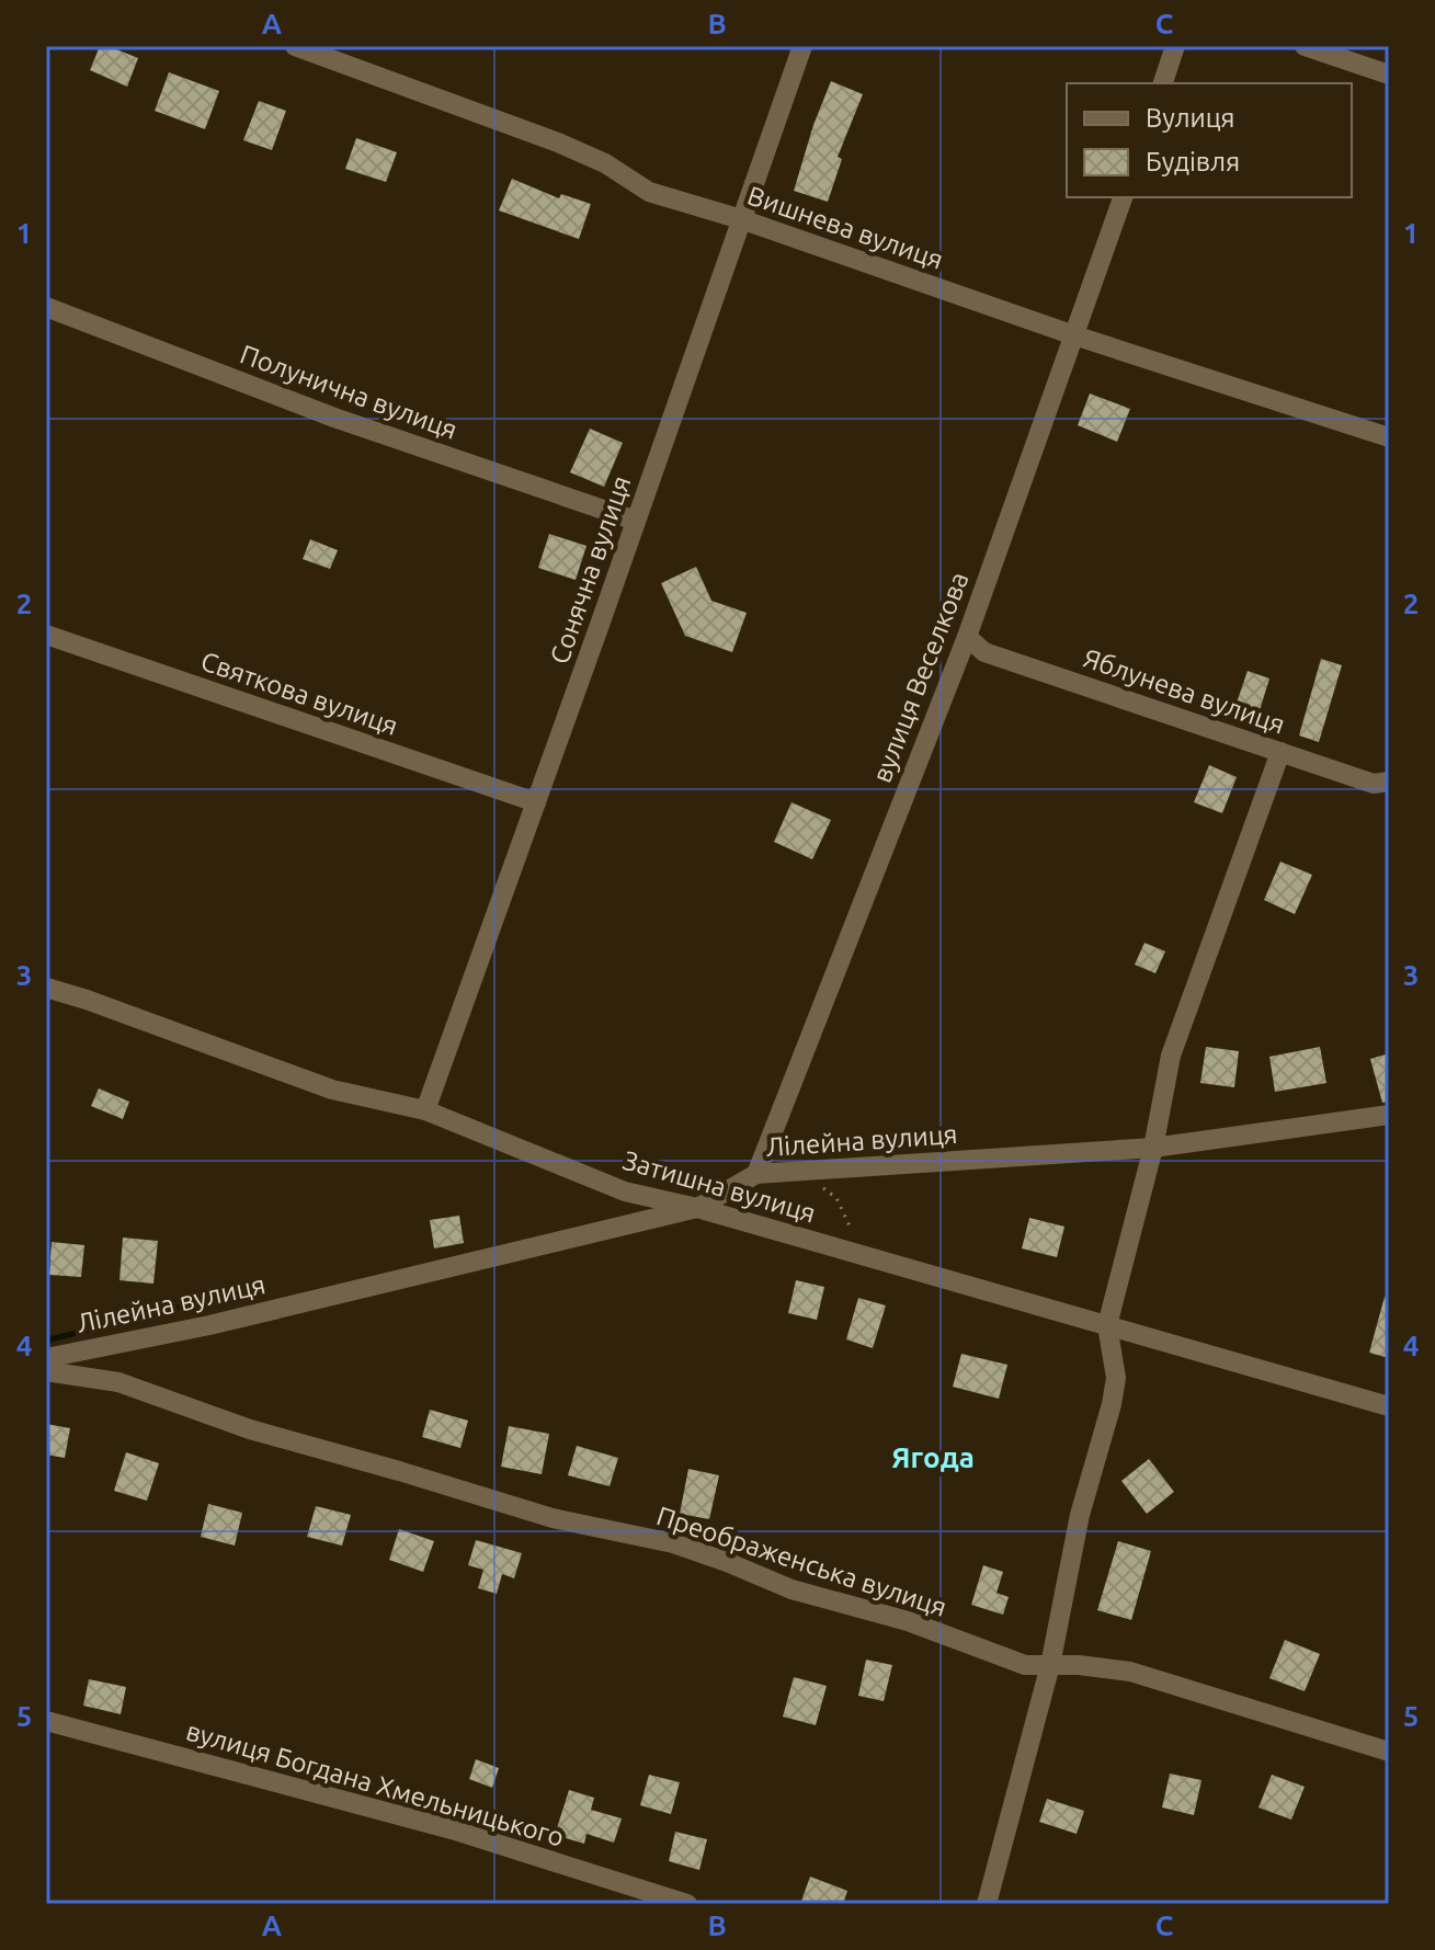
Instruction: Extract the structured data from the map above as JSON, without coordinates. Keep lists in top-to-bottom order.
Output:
{
  "streets": {
    "street": [
      "Вишнева вулиця",
      "Полунична вулиця",
      "Сонячна вулиця",
      "вулиця Веселкова",
      "Яблунева вулиця",
      "Святкова вулиця",
      "Лілейна вулиця",
      "Затишна вулиця",
      "Преображенська вулиця",
      "вулиця Богдана Хмельницького"
    ]
  },
  "crossings": [
    ["Вишнева вулиця", "Сонячна вулиця"],
    ["Вишнева вулиця", "вулиця Веселкова"],
    ["Полунична вулиця", "Сонячна вулиця"],
    ["Сонячна вулиця", "Святкова вулиця"],
    ["Сонячна вулиця", "Затишна вулиця"],
    ["вулиця Веселкова", "Яблунева вулиця"],
    ["вулиця Веселкова", "Лілейна вулиця"],
    ["Лілейна вулиця", "Затишна вулиця"]
  ],
  "districts": ["Ягода"],
  "legend": ["Вулиця", "Будівля"],
  "grid": {
    "columns": ["A", "B", "C"],
    "rows": [
      "1",
      "2",
      "3",
      "4",
      "5"
    ]
  }
}
